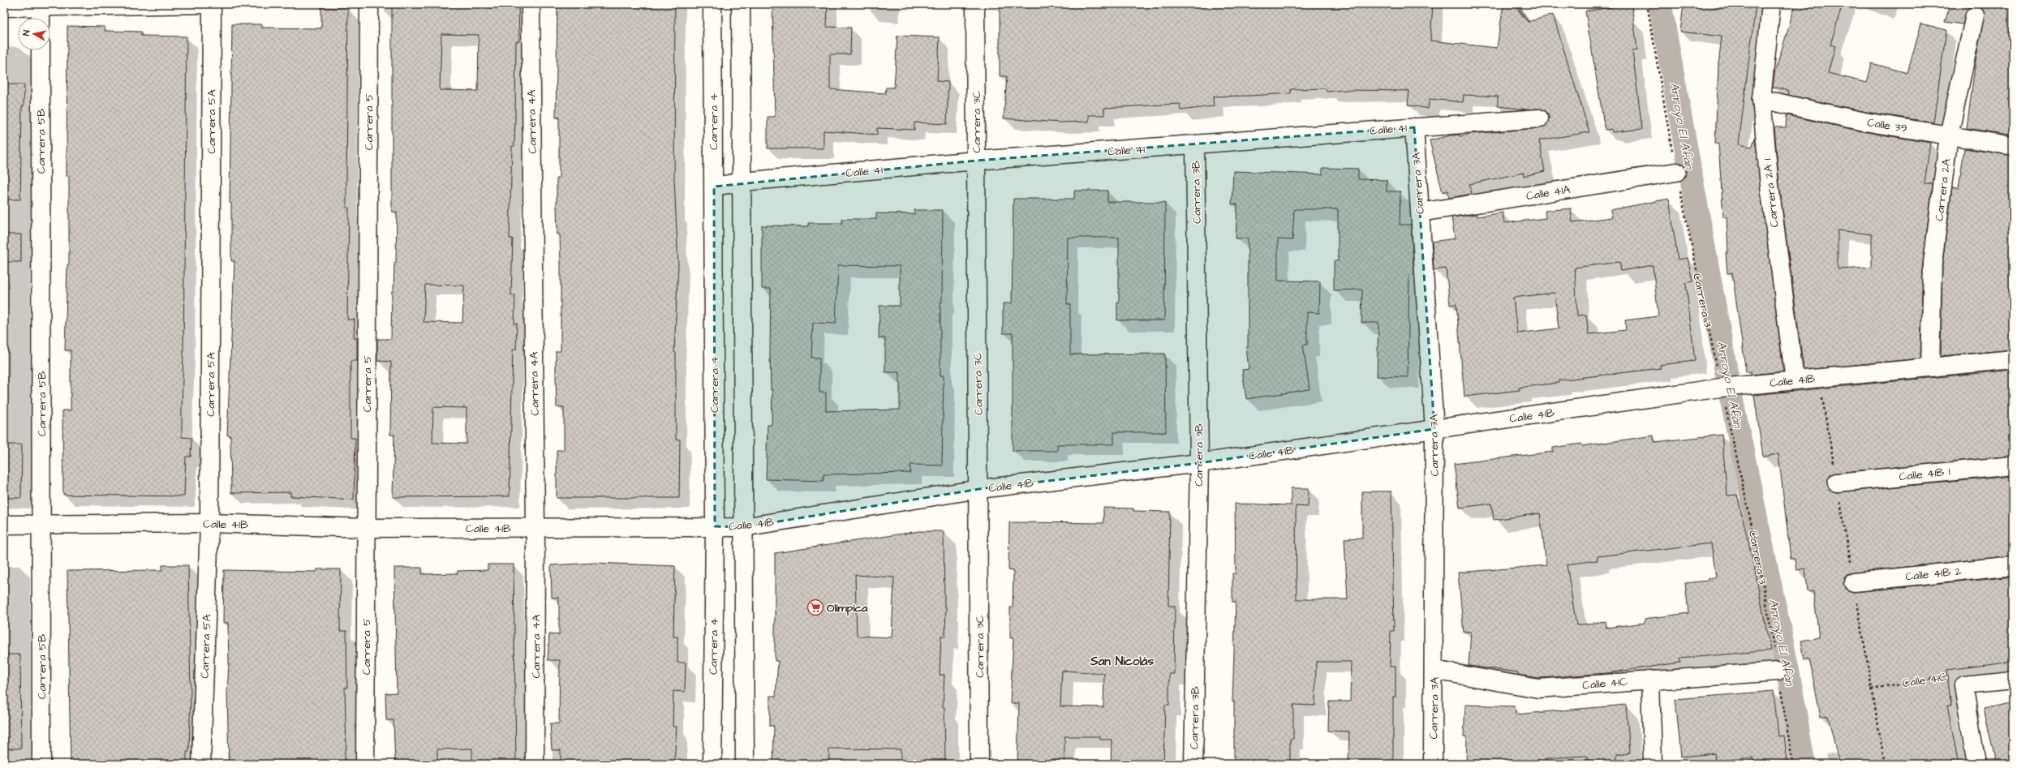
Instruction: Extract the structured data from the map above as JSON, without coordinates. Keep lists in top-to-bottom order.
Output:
{
  "streets": {
    "street": [
      "Carrera 5A",
      "Carrera 5",
      "Carrera 4A",
      "Carrera 4",
      "Carrera 3C",
      "Calle 39",
      "Calle 41",
      "Carrera 5B",
      "Carrera 3A",
      "Carrera 2A",
      "Carrera 3B",
      "Calle 41A",
      "Carrera 2A 1",
      "Calle 41B",
      "Calle 41B 1",
      "Calle 41B 2",
      "Calle 41C"
    ],
    "path": ["Carrera 3"]
  },
  "crossings": [
    ["Carrera 5A", "Calle 41B"],
    ["Carrera 5", "Calle 41B"],
    ["Carrera 4A", "Calle 41B"],
    ["Carrera 4", "Calle 41"],
    ["Carrera 4", "Calle 41B"],
    ["Carrera 3C", "Calle 41"],
    ["Carrera 3C", "Calle 41B"],
    ["Calle 39", "Carrera 2A"],
    ["Calle 39", "Carrera 2A 1"],
    ["Calle 41", "Carrera 3A"],
    ["Calle 41", "Carrera 3B"],
    ["Carrera 5B", "Calle 41B"],
    ["Carrera 3A", "Calle 41A"],
    ["Carrera 3A", "Calle 41B"],
    ["Carrera 3A", "Calle 41C"],
    ["Carrera 2A", "Calle 41B"],
    ["Carrera 3B", "Calle 41B"],
    ["Calle 41A", "Carrera 3"],
    ["Carrera 2A 1", "Calle 41B"],
    ["Carrera 3", "Calle 41B"],
    ["Carrera 3", "Calle 41C"]
  ],
  "districts": ["San Nicolás"],
  "water": ["Arroyo El Afán"],
  "places": {
    "supermarket": ["Olímpica"]
  },
  "north": "left"
}
